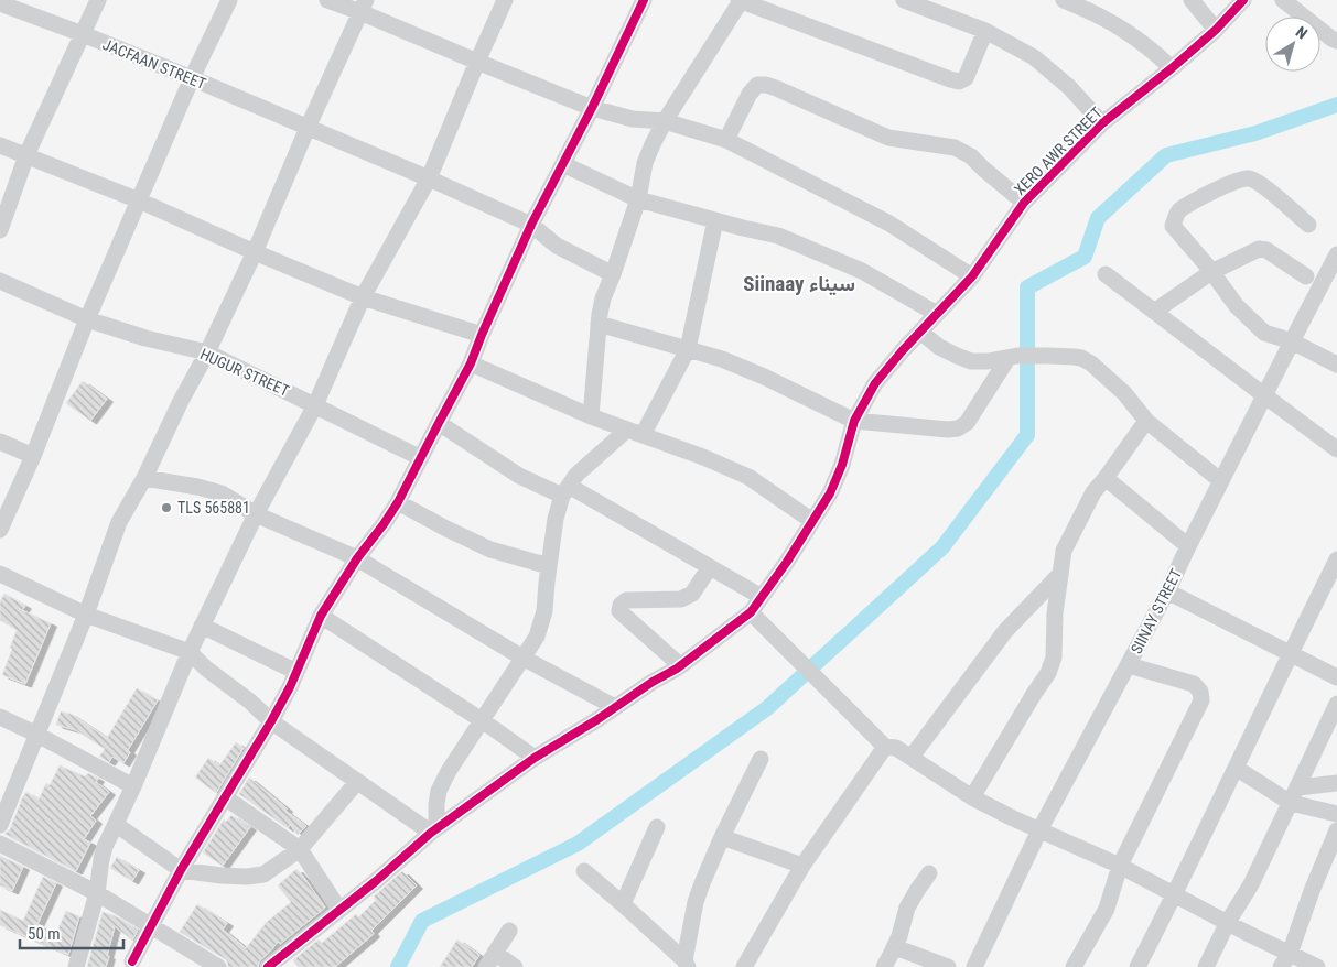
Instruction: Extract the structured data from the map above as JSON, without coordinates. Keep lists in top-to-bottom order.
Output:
{
  "streets": {
    "street": [
      "JACFAAN STREET",
      "XERO AWR STREET",
      "HUGUR STREET",
      "SIINAY STREET"
    ]
  },
  "districts": ["Siinaay سيناء"],
  "places": ["TLS 565881"],
  "scale_bar": "50 m",
  "north": "top right"
}
